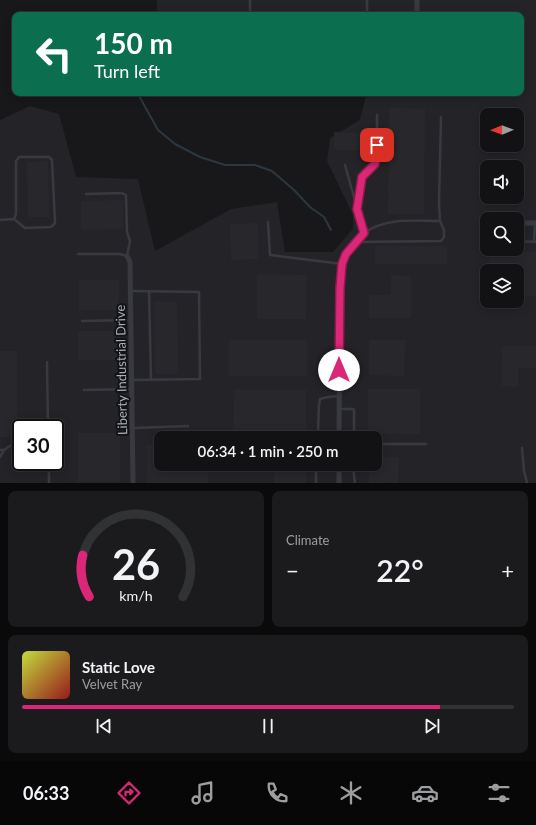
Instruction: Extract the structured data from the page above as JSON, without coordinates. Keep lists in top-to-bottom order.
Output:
{
  "streets": {
    "street": ["Liberty Industrial Drive"]
  },
  "north": "left",
  "page": {
    "turn": ["150 m", "Turn left"],
    "limit": "30",
    "trip": "06:34 · 1 min · 250 m",
    "tile": "Climate",
    "heat": ["−", "22°", "+"],
    "song": ["Static Love", "Velvet Ray"],
    "tabs": "06:33",
    "gauge": ["26", "km/h"]
  }
}
